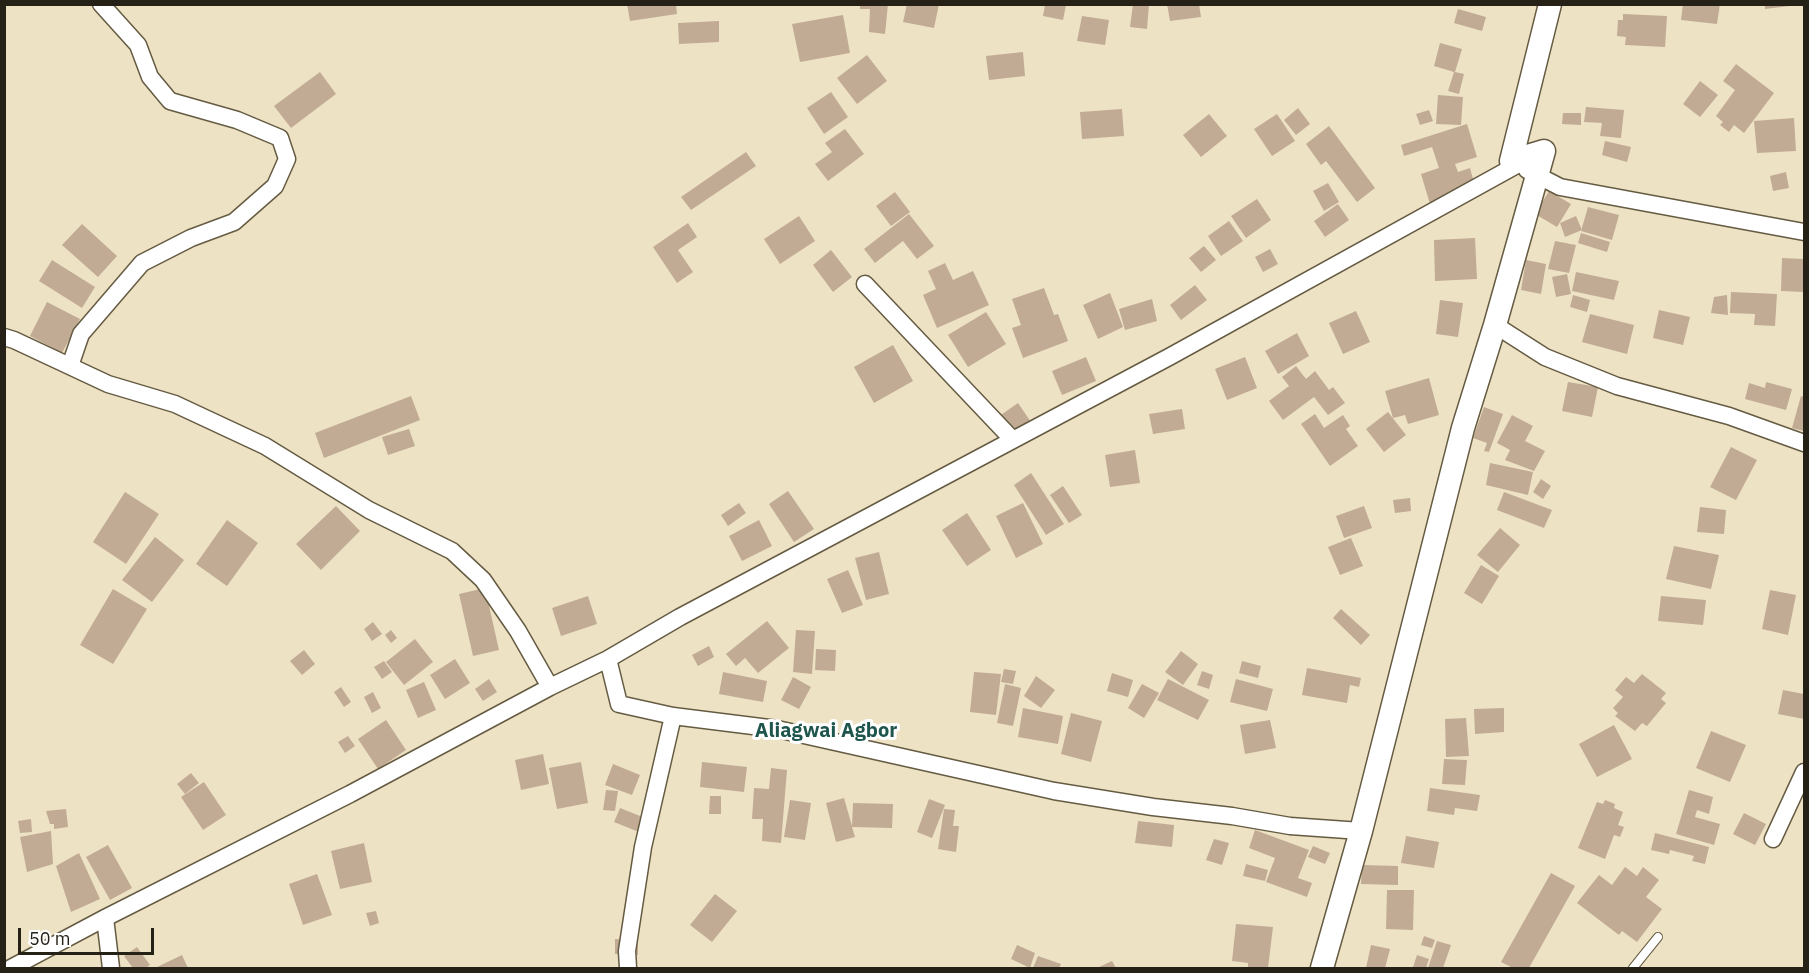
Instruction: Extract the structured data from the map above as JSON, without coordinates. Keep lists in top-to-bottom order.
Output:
{
  "districts": ["Aliagwai Agbor"],
  "scale_bar": "50 m"
}
